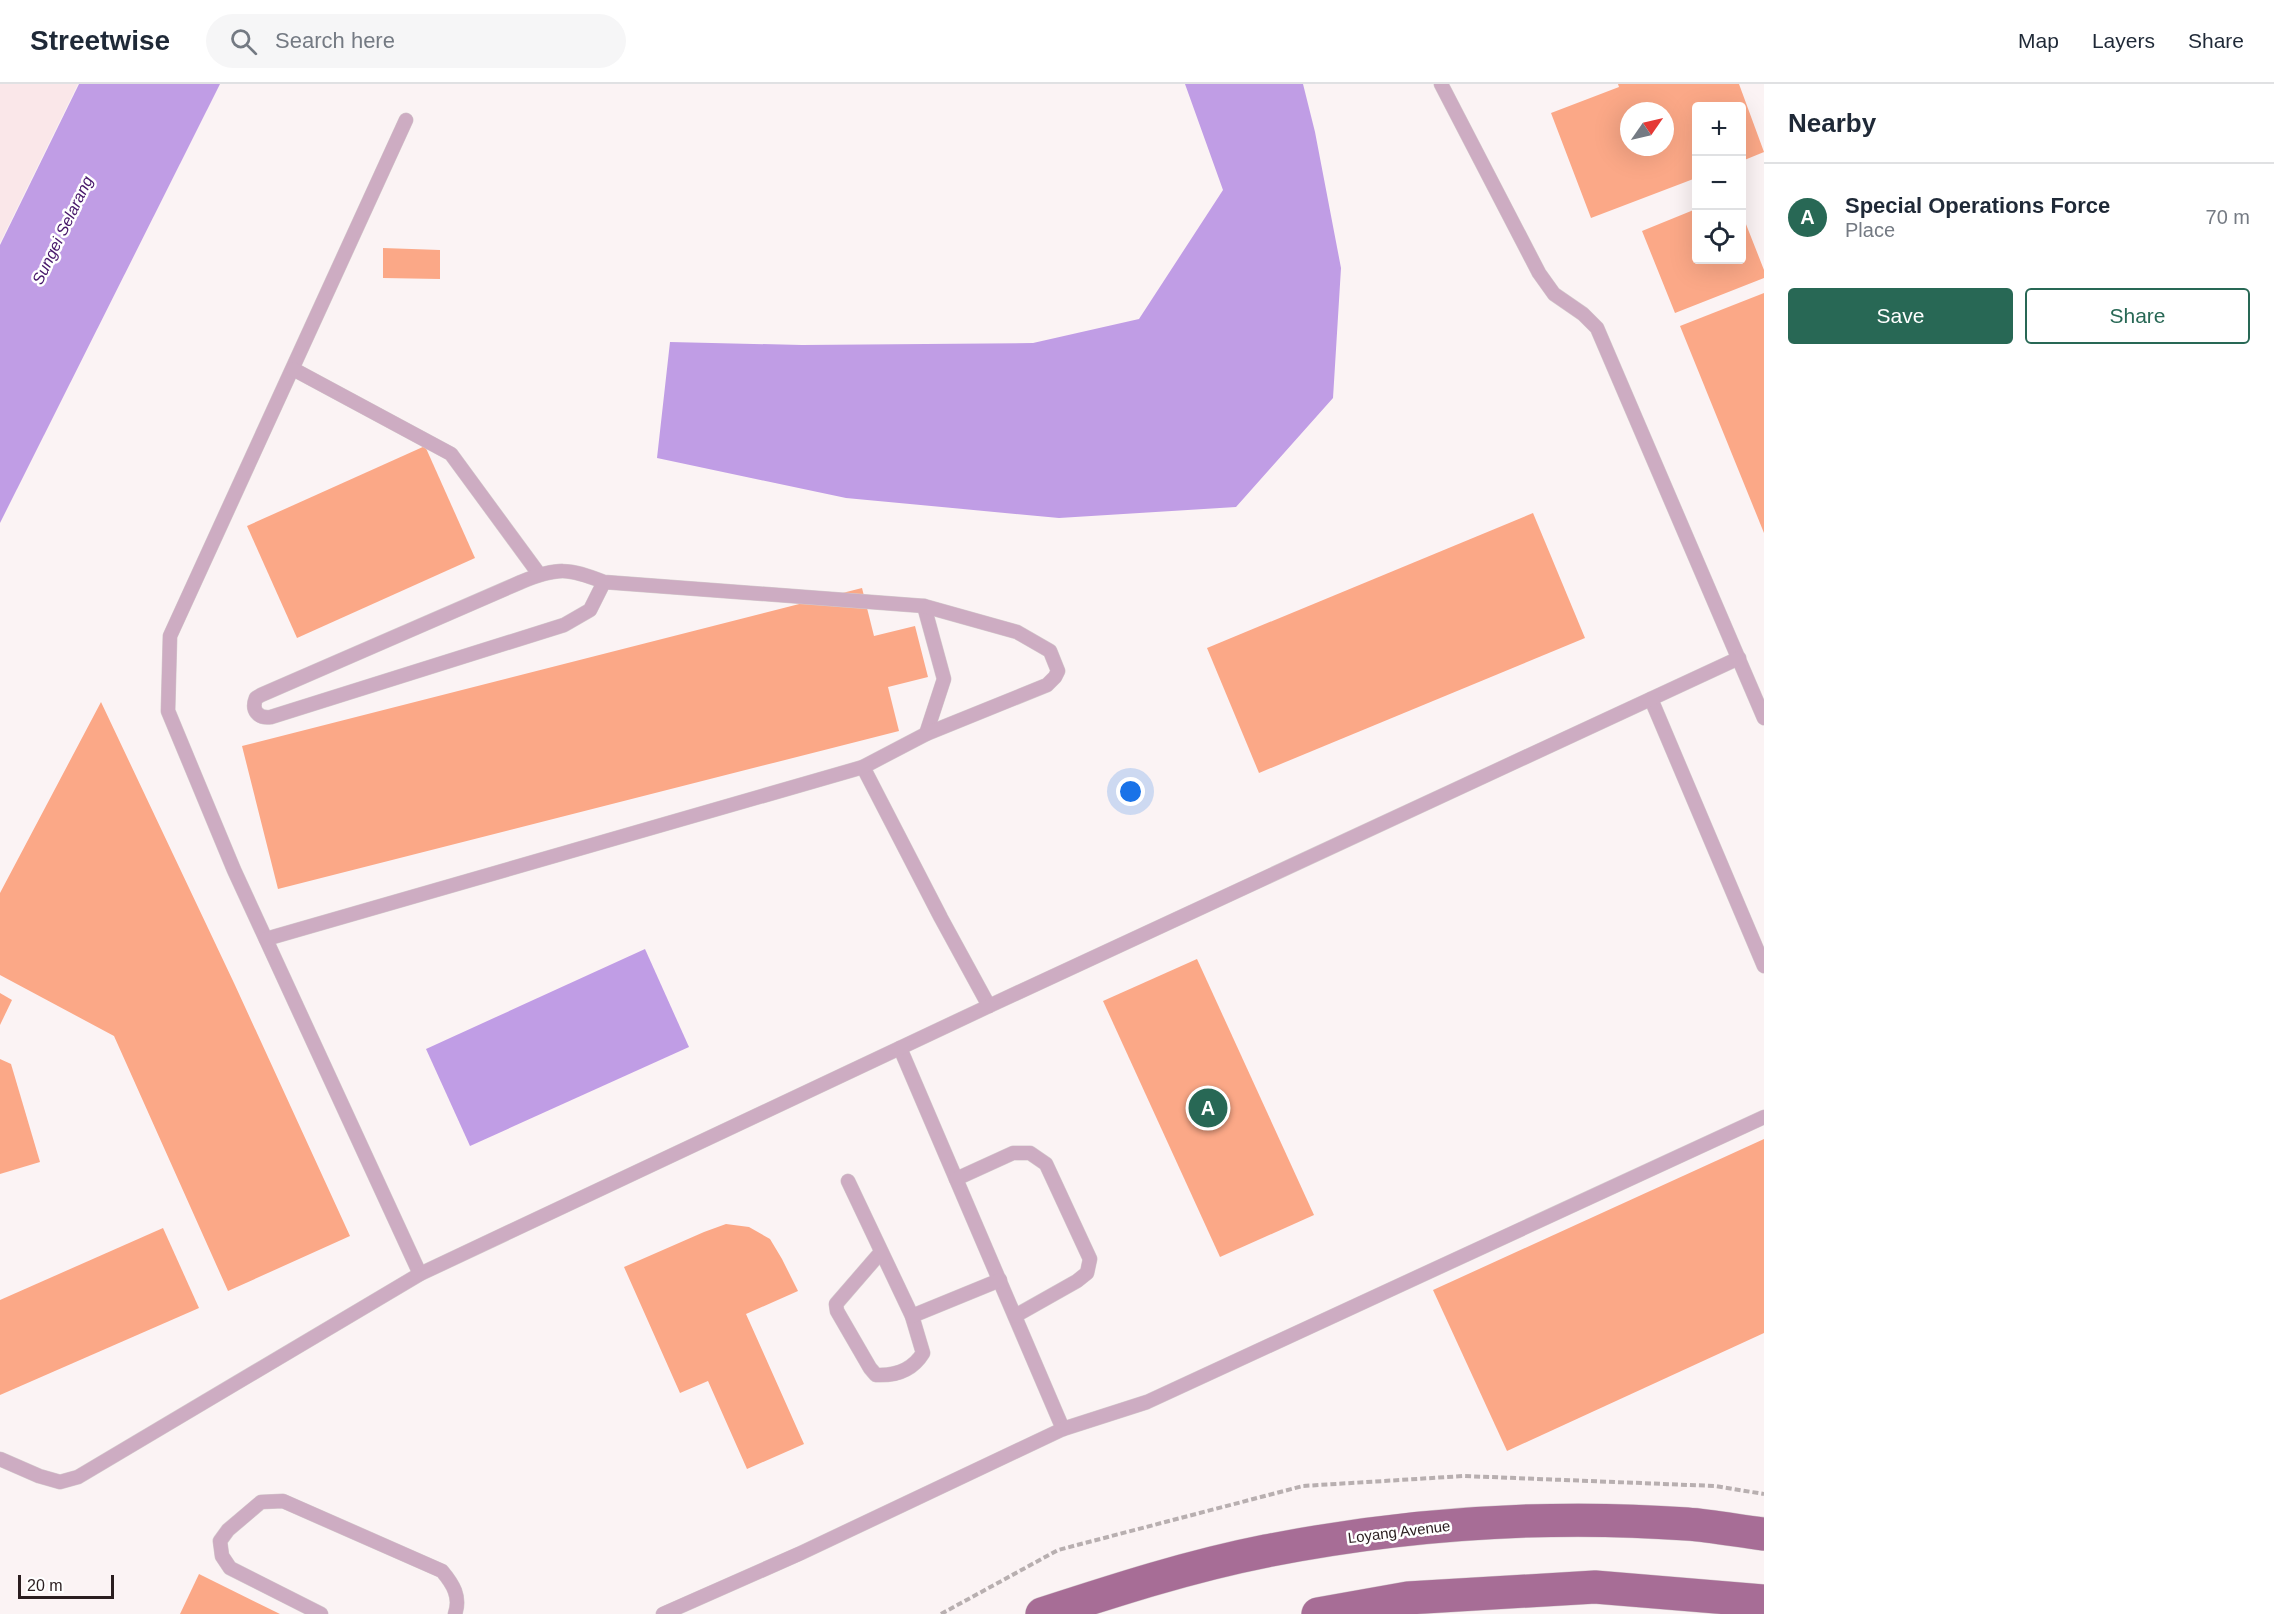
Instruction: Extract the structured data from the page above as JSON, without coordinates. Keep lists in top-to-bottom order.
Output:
{
  "streets": {
    "main road": ["Loyang Avenue"]
  },
  "water": ["Sungei Selarang"],
  "scale_bar": "20 m",
  "north": "top right",
  "page": {
    "header": "Streetwise",
    "search": "Search here",
    "nav": ["Map", "Layers", "Share"],
    "heading": "Nearby",
    "map_buttons": ["+", "−"],
    "list": [
      {
        "mark": "A",
        "name": "Special Operations Force",
        "note": "Place",
        "value": "70 m"
      }
    ],
    "buttons": ["Save", "Share"],
    "pins": "A",
    "scale": "20 m"
  }
}
